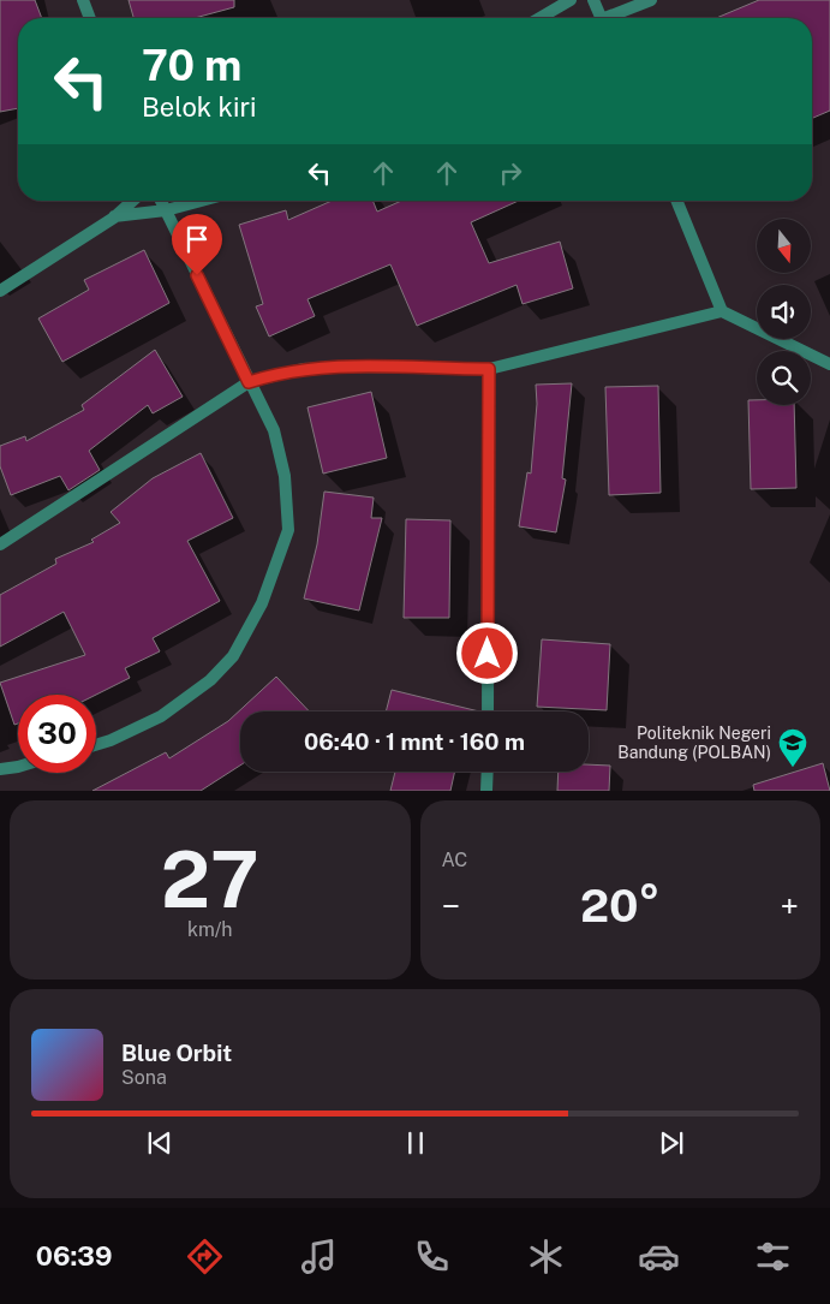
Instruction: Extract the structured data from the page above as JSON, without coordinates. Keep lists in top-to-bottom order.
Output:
{
  "places": {
    "school or university": ["Politeknik Negeri Bandung (POLBAN)"]
  },
  "north": "bottom",
  "page": {
    "turn": ["70 m", "Belok kiri"],
    "limit": "30",
    "trip": "06:40 · 1 mnt · 160 m",
    "tile": [
      ["27", "km/h"],
      "AC"
    ],
    "heat": ["−", "20°", "+"],
    "song": ["Blue Orbit", "Sona"],
    "tabs": "06:39"
  }
}
